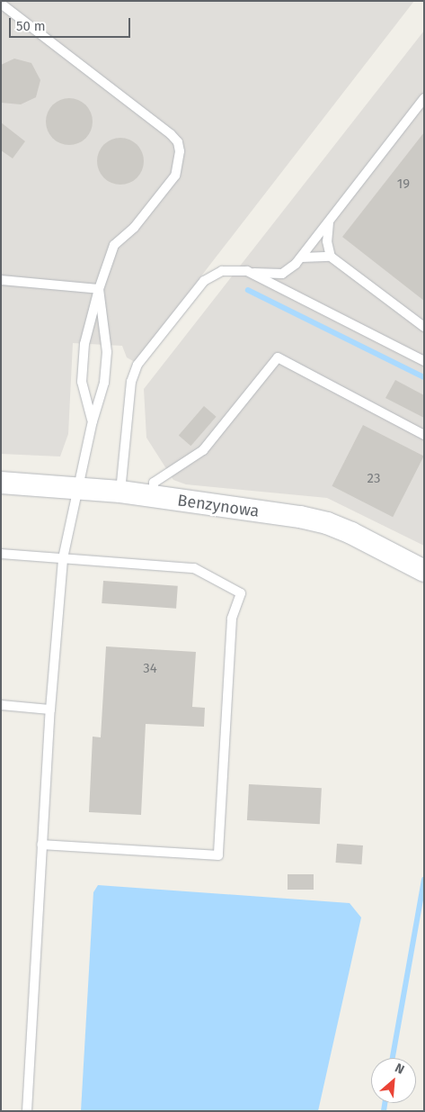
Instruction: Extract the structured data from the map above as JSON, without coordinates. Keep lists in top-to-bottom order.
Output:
{
  "streets": {
    "street": ["Benzynowa"]
  },
  "house_numbers": ["19", "23", "34"],
  "scale_bar": "50 m",
  "north": "top right"
}
